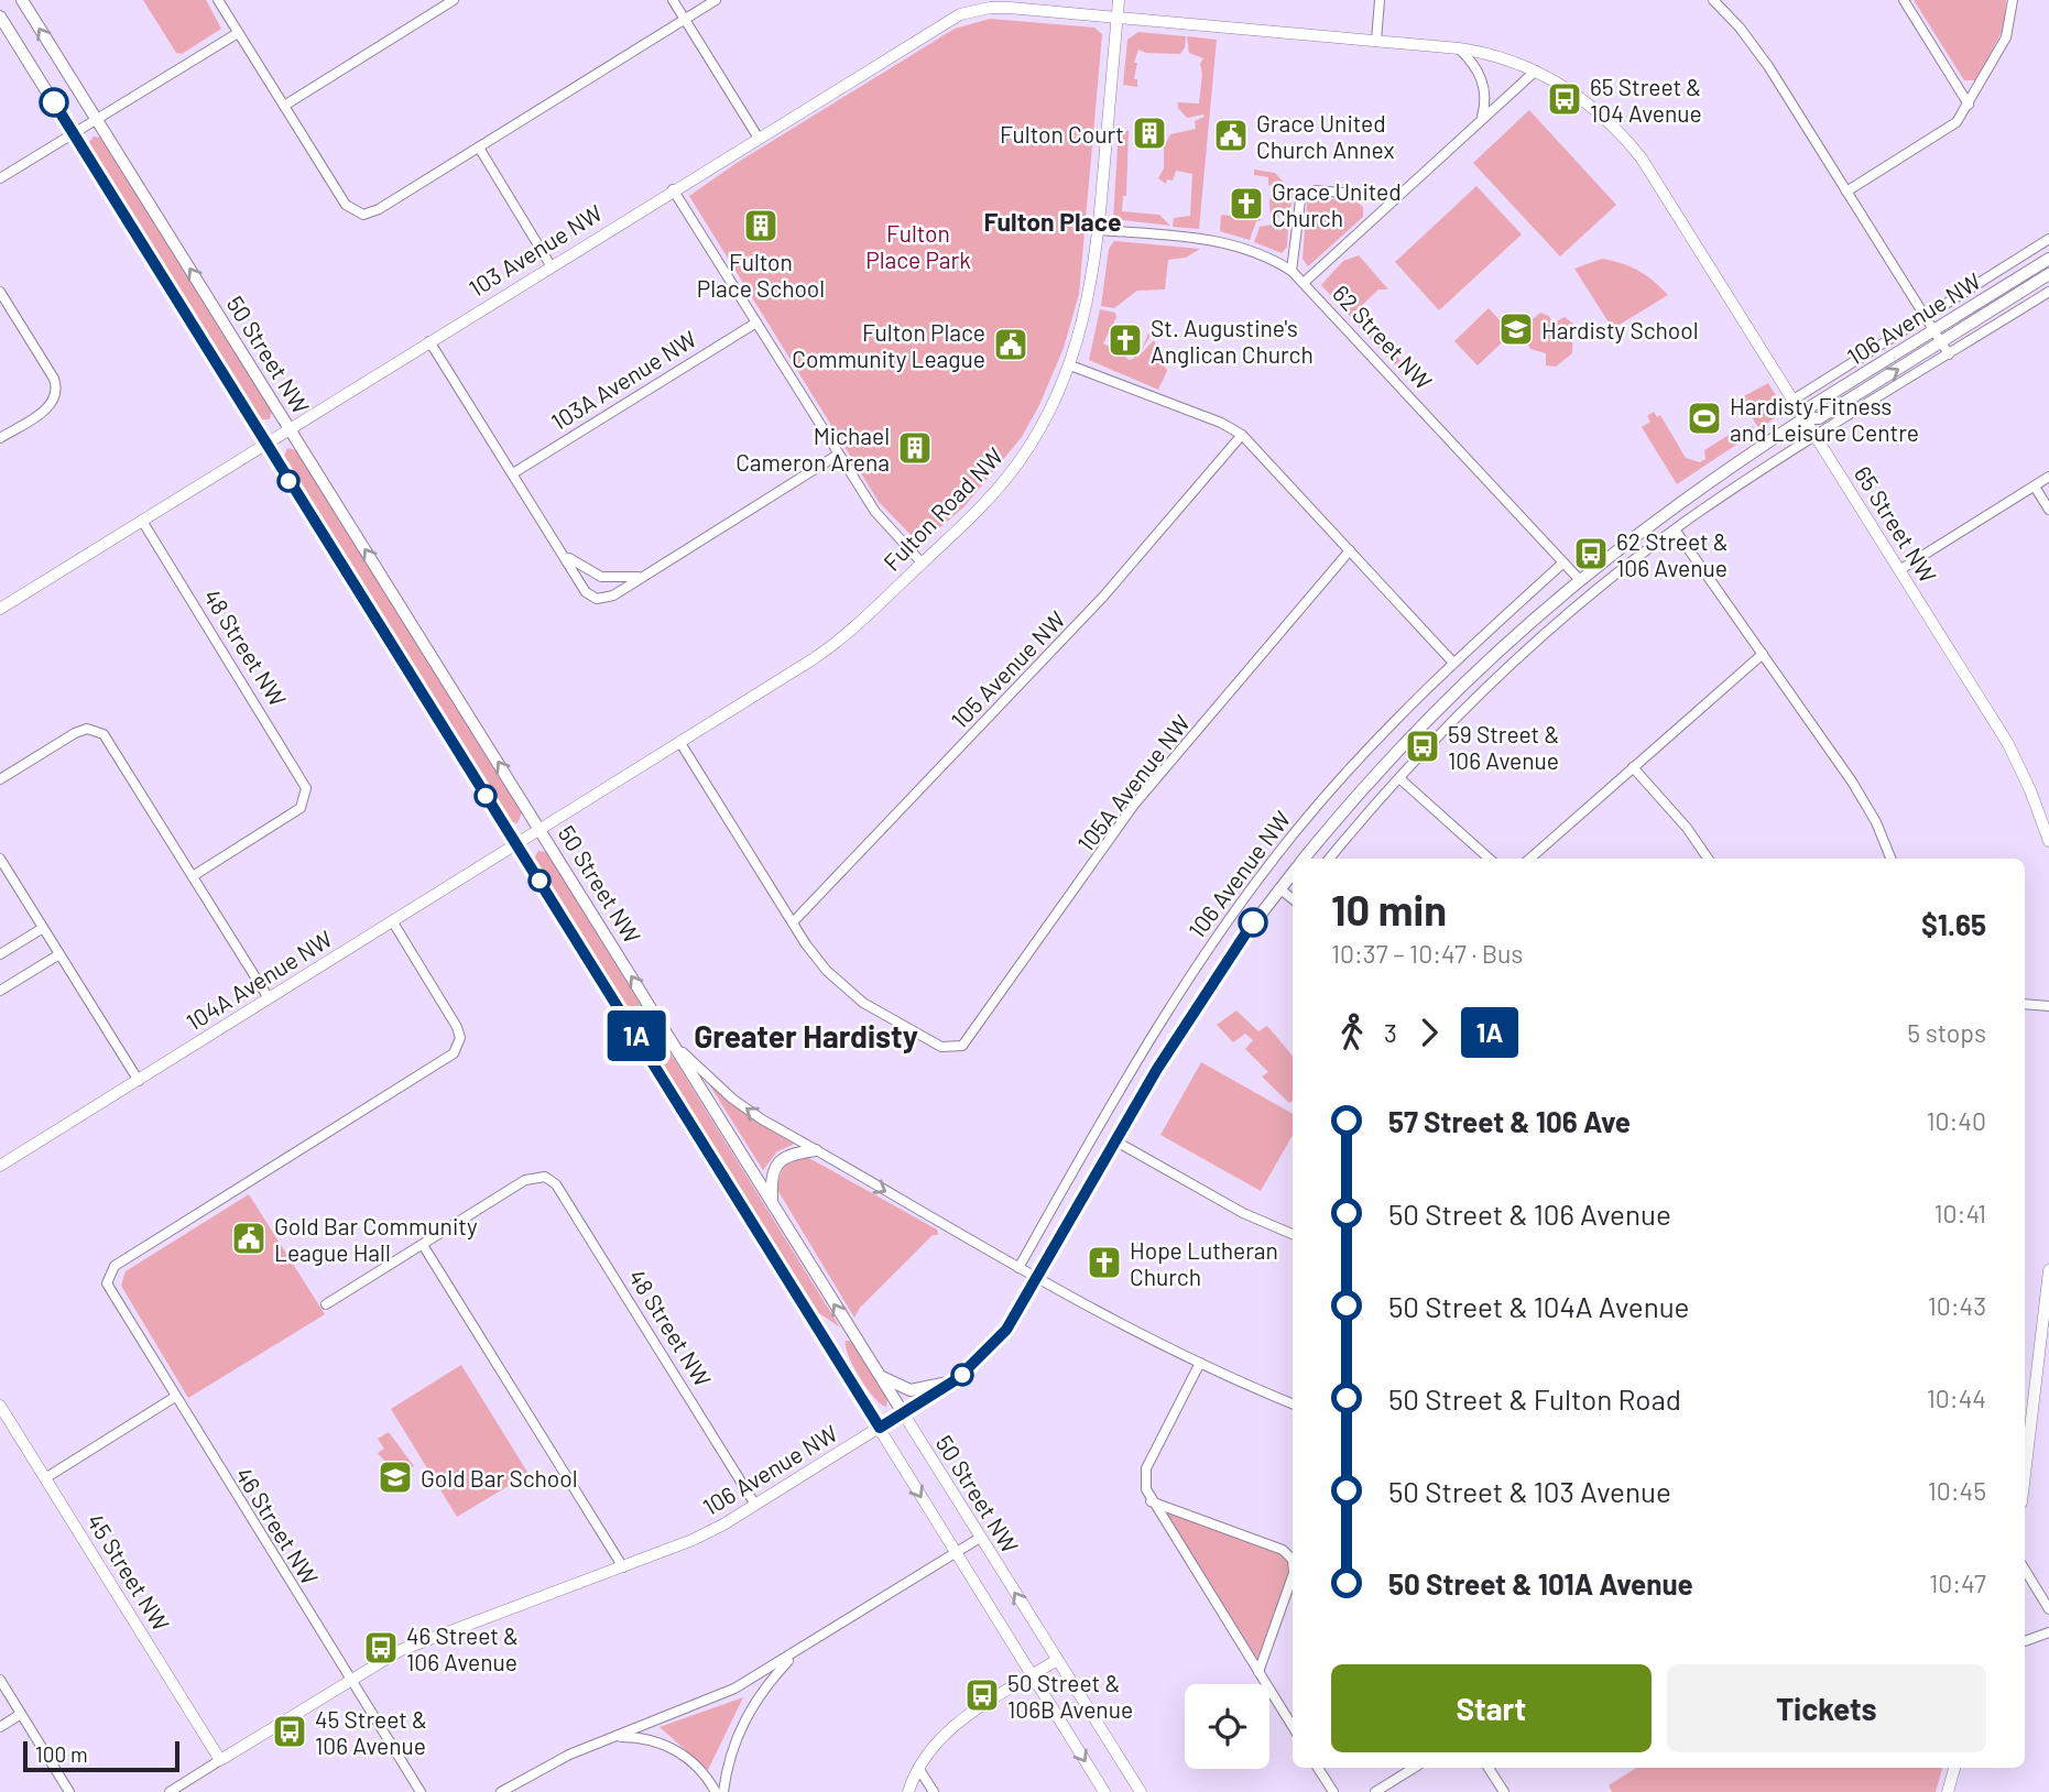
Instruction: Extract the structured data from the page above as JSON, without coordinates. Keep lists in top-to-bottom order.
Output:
{
  "streets": {
    "main road": ["106 Avenue NW", "50 Street NW"],
    "street": [
      "103 Avenue NW",
      "62 Street NW",
      "103A Avenue NW",
      "Fulton Road NW",
      "65 Street NW",
      "48 Street NW",
      "105 Avenue NW",
      "105A Avenue NW",
      "104A Avenue NW",
      "46 Street NW",
      "45 Street NW"
    ]
  },
  "crossings": [
    ["103 Avenue NW", "50 Street NW"],
    ["103 Avenue NW", "Fulton Road NW"],
    ["103 Avenue NW", "48 Street NW"],
    ["106 Avenue NW", "62 Street NW"],
    ["106 Avenue NW", "50 Street NW"],
    ["106 Avenue NW", "65 Street NW"],
    ["106 Avenue NW", "48 Street NW"],
    ["106 Avenue NW", "46 Street NW"],
    ["106 Avenue NW", "45 Street NW"],
    ["62 Street NW", "Fulton Road NW"],
    ["50 Street NW", "Fulton Road NW"],
    ["50 Street NW", "104A Avenue NW"],
    ["Fulton Road NW", "104A Avenue NW"],
    ["105 Avenue NW", "105A Avenue NW"],
    ["104A Avenue NW", "46 Street NW"]
  ],
  "districts": ["Fulton Place", "Greater Hardisty"],
  "parks": ["Fulton Place Park"],
  "places": {
    "bus stop": [
      "65 Street & 104 Avenue",
      "62 Street & 106 Avenue",
      "59 Street & 106 Avenue",
      "46 Street & 106 Avenue",
      "50 Street & 106B Avenue",
      "45 Street & 106 Avenue"
    ],
    "building": ["Fulton Court", "Fulton Place School", "Michael Cameron Arena"],
    "public building": ["Grace United Church Annex", "Fulton Place Community League", "Gold Bar Community League Hall"],
    "church": ["Grace United Church", "St. Augustine's Anglican Church", "Hope Lutheran Church"],
    "school or university": ["Hardisty School", "Gold Bar School"],
    "sports": ["Hardisty Fitness and Leisure Centre"]
  },
  "lines": ["bus line 1A"],
  "scale_bar": "100 m",
  "page": {
    "on_map": "1A",
    "heading": ["10 min", "10:37 – 10:47 · Bus", "$1.65"],
    "legs": ["3", "1A", "5 stops"],
    "list": [
      {
        "name": "57 Street & 106 Ave",
        "value": "10:40"
      },
      {
        "name": "50 Street & 106 Avenue",
        "value": "10:41"
      },
      {
        "name": "50 Street & 104A Avenue",
        "value": "10:43"
      },
      {
        "name": "50 Street & Fulton Road",
        "value": "10:44"
      },
      {
        "name": "50 Street & 103 Avenue",
        "value": "10:45"
      },
      {
        "name": "50 Street & 101A Avenue",
        "value": "10:47"
      }
    ],
    "buttons": ["Start", "Tickets"],
    "scale": "100 m"
  }
}
